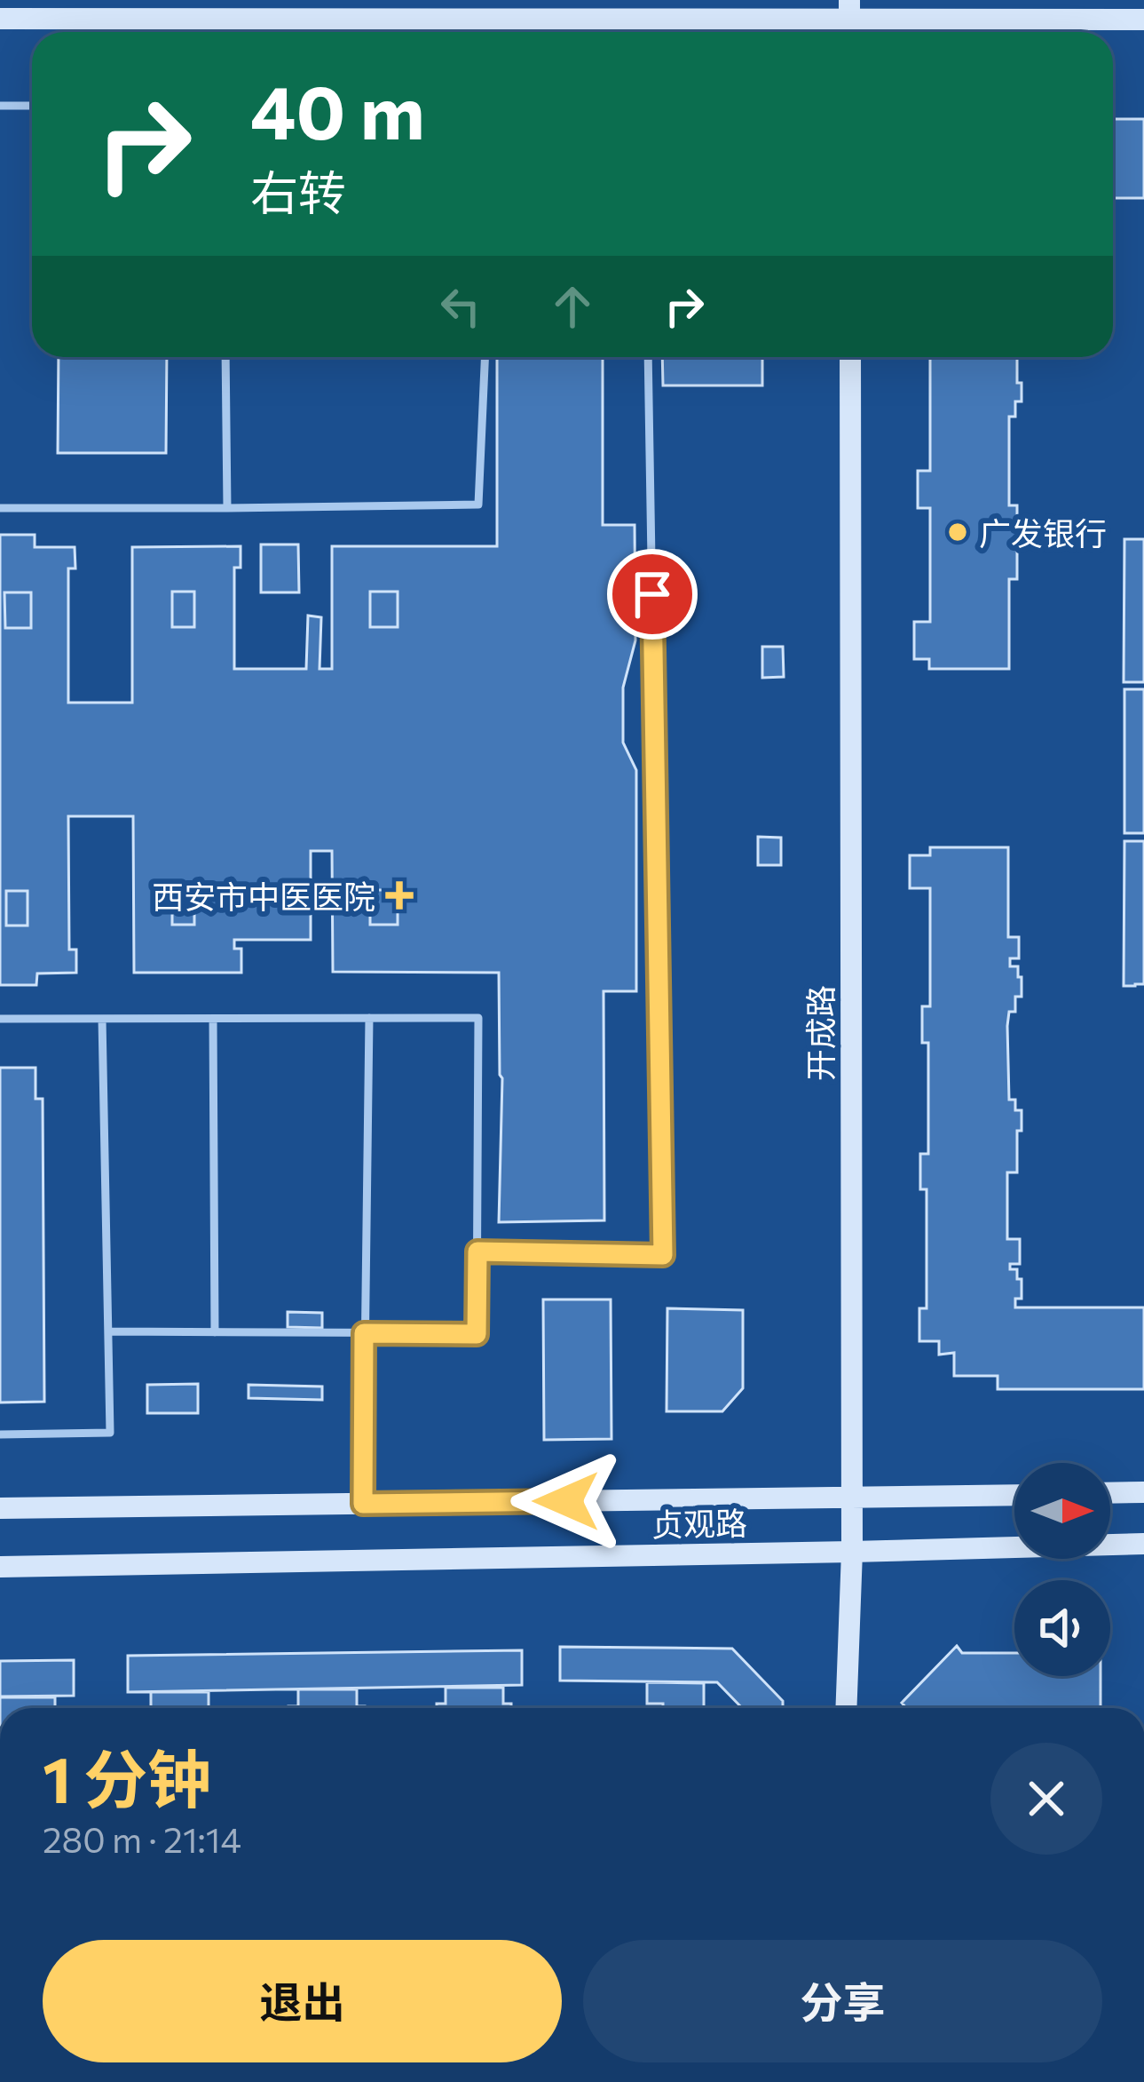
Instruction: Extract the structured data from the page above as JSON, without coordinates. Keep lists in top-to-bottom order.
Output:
{
  "streets": {
    "street": ["开成路", "贞观路"]
  },
  "crossings": [
    ["开成路", "贞观路"]
  ],
  "places": {
    "other": ["广发银行"],
    "health": ["西安市中医医院"]
  },
  "north": "right",
  "page": {
    "turn": ["40 m", "右转"],
    "heading": ["1 分钟", "280 m · 21:14"],
    "buttons": ["退出", "分享"]
  }
}
